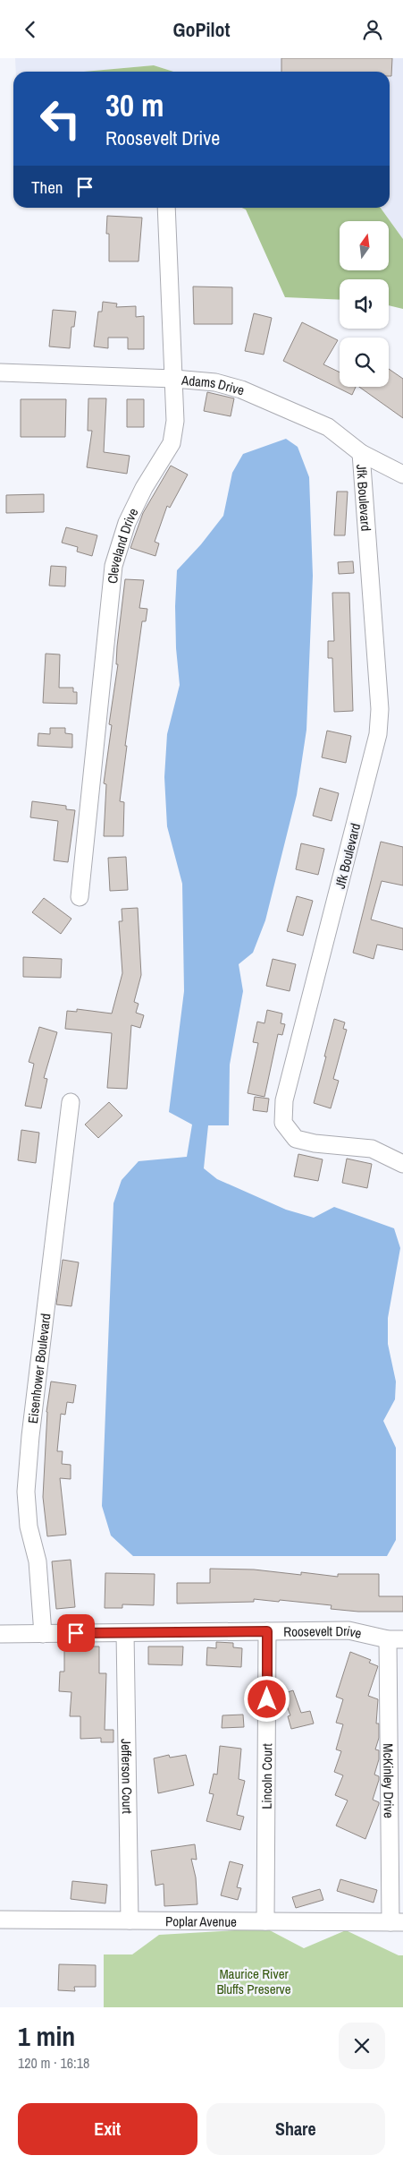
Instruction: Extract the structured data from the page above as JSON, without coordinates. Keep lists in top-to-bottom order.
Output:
{
  "streets": {
    "street": [
      "Adams Drive",
      "Jfk Boulevard",
      "Cleveland Drive",
      "Eisenhower Boulevard",
      "Roosevelt Drive",
      "Jefferson Court",
      "Lincoln Court",
      "McKinley Drive",
      "Poplar Avenue"
    ]
  },
  "crossings": [
    ["Adams Drive", "Jfk Boulevard"],
    ["Adams Drive", "Cleveland Drive"],
    ["Eisenhower Boulevard", "Roosevelt Drive"],
    ["Roosevelt Drive", "Jefferson Court"],
    ["Roosevelt Drive", "Lincoln Court"],
    ["Roosevelt Drive", "McKinley Drive"],
    ["Jefferson Court", "Poplar Avenue"],
    ["Lincoln Court", "Poplar Avenue"],
    ["McKinley Drive", "Poplar Avenue"]
  ],
  "parks": ["Maurice River Bluffs Preserve"],
  "north": "top",
  "page": {
    "header": "GoPilot",
    "turn": ["30 m", "Roosevelt Drive"],
    "then": "Then",
    "heading": ["1 min", "120 m · 16:18"],
    "buttons": ["Exit", "Share"]
  }
}
